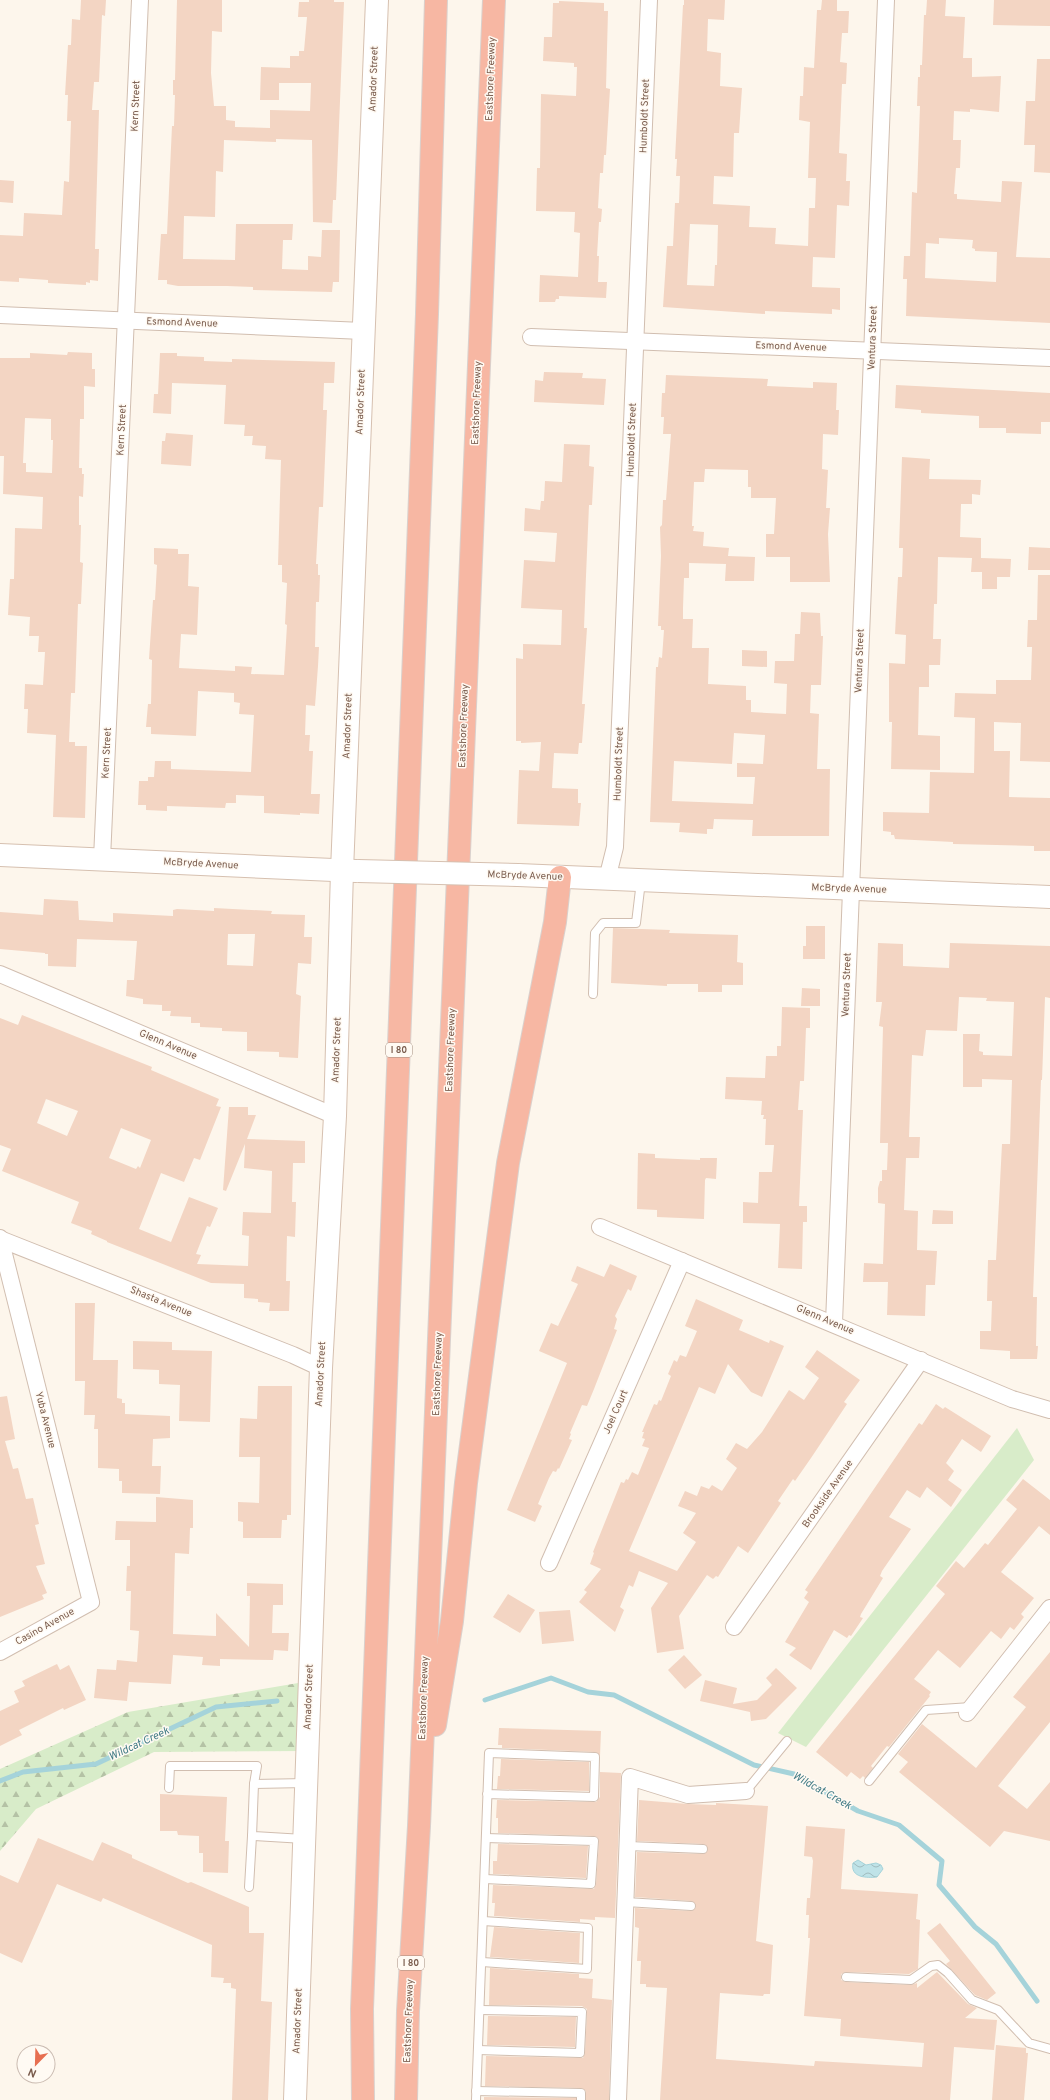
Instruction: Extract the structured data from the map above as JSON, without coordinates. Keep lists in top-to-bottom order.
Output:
{
  "streets": {
    "highway": ["Eastshore Freeway", "I 80"],
    "street": [
      "Amador Street",
      "Kern Street",
      "Humboldt Street",
      "Esmond Avenue",
      "Ventura Street",
      "McBryde Avenue",
      "Glenn Avenue",
      "Shasta Avenue",
      "Joel Court",
      "Yuba Avenue",
      "Brookside Avenue",
      "Casino Avenue"
    ]
  },
  "crossings": [
    ["Amador Street", "Esmond Avenue"],
    ["Amador Street", "McBryde Avenue"],
    ["Amador Street", "Glenn Avenue"],
    ["Amador Street", "Shasta Avenue"],
    ["Kern Street", "Esmond Avenue"],
    ["Kern Street", "McBryde Avenue"],
    ["Humboldt Street", "Esmond Avenue"],
    ["Humboldt Street", "McBryde Avenue"],
    ["Esmond Avenue", "Ventura Street"],
    ["Ventura Street", "McBryde Avenue"],
    ["Ventura Street", "Glenn Avenue"],
    ["Glenn Avenue", "Joel Court"],
    ["Glenn Avenue", "Brookside Avenue"],
    ["Shasta Avenue", "Yuba Avenue"],
    ["Yuba Avenue", "Casino Avenue"]
  ],
  "water": ["Wildcat Creek"],
  "north": "bottom left"
}
